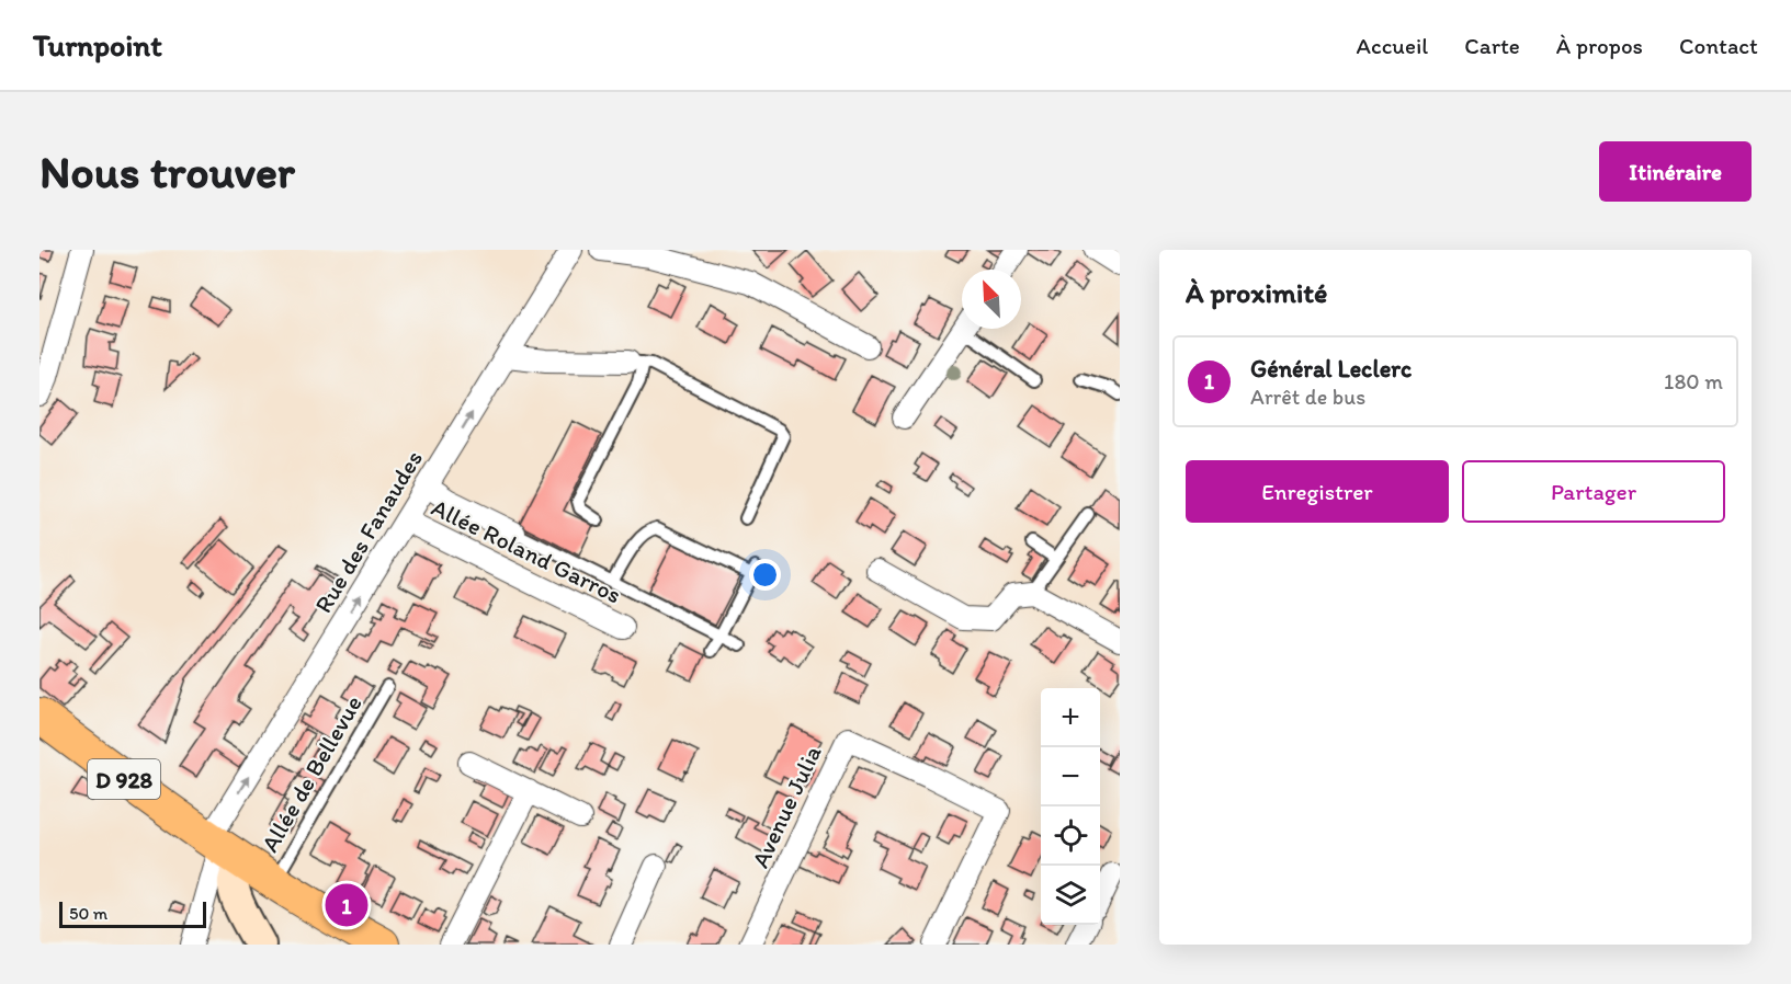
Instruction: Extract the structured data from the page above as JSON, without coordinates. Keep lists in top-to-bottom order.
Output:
{
  "streets": {
    "main road": ["D 928"],
    "street": ["Rue des Fanaudes", "Allée Roland Garros", "Avenue Julia"],
    "lane": ["Allée de Bellevue"]
  },
  "crossings": [
    ["Rue des Fanaudes", "Allée Roland Garros"],
    ["Rue des Fanaudes", "D 928"],
    ["Allée de Bellevue", "D 928"]
  ],
  "one_way": ["Rue des Fanaudes"],
  "scale_bar": "50 m",
  "north": "top left",
  "page": {
    "header": "Turnpoint",
    "nav": [
      "Accueil",
      "Carte",
      "À propos",
      "Contact"
    ],
    "buttons": [
      "Itinéraire",
      ["Enregistrer", "Partager"]
    ],
    "title": "Nous trouver",
    "heading": "À proximité",
    "list": [
      {
        "mark": "1",
        "name": "Général Leclerc",
        "note": "Arrêt de bus",
        "value": "180 m"
      }
    ],
    "map_buttons": ["+", "−"],
    "pins": "1",
    "scale": "50 m"
  }
}
